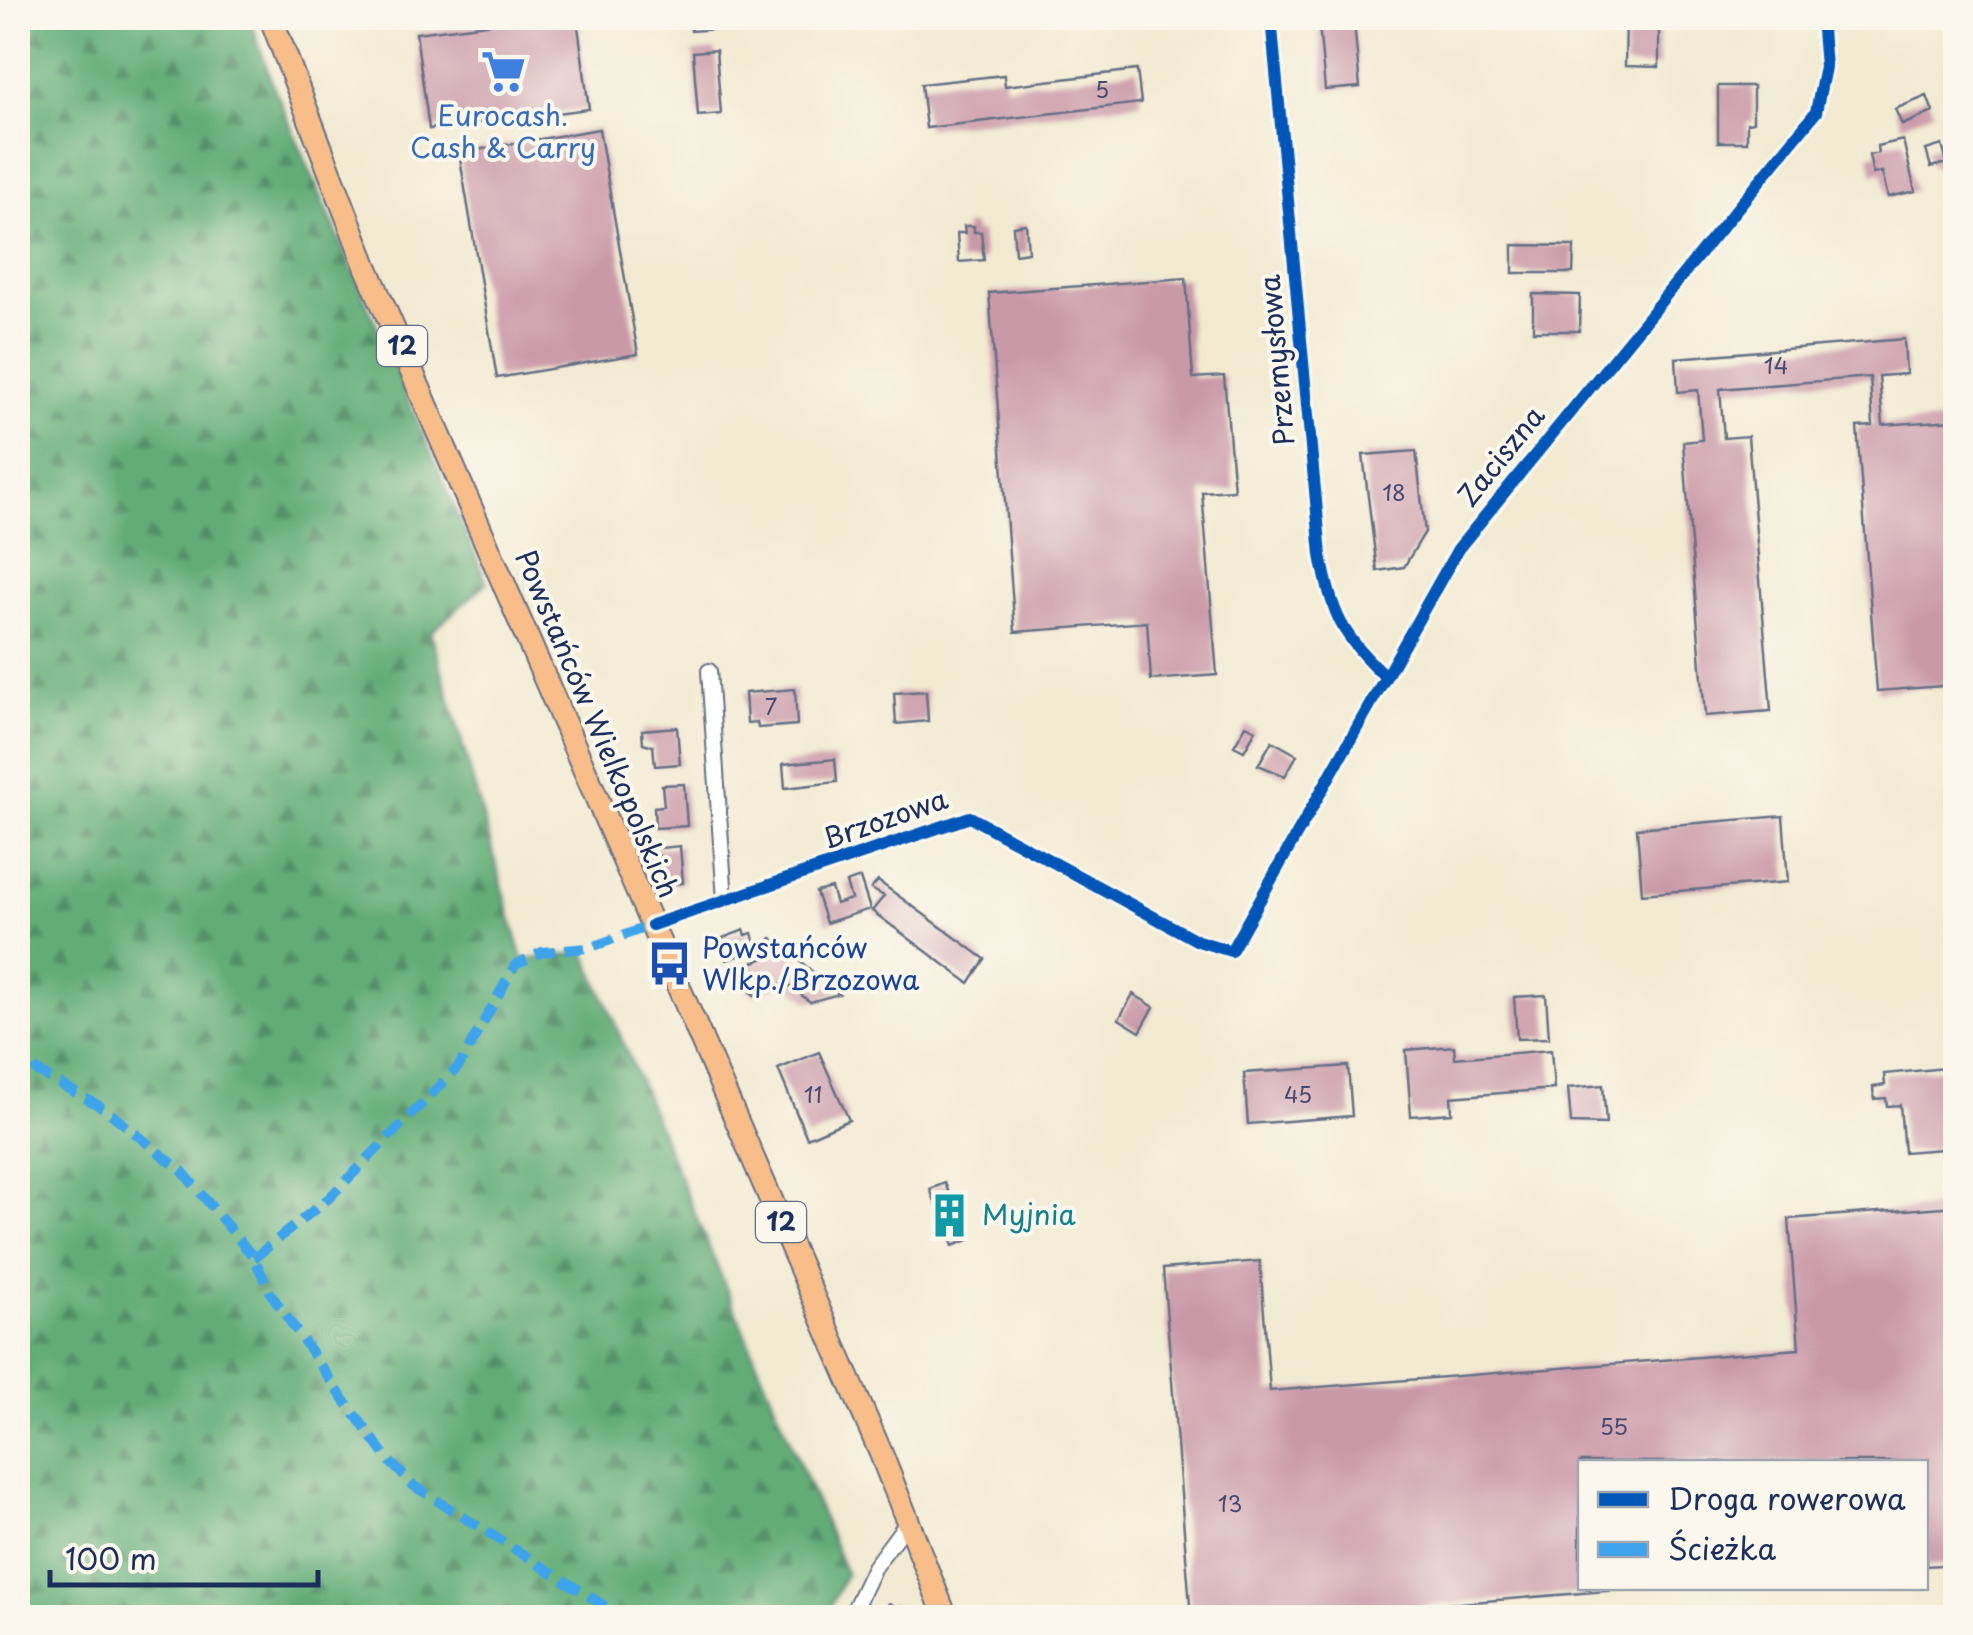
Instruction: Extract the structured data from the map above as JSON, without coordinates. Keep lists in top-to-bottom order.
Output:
{
  "streets": {
    "main road": ["12", "Powstańców Wielkopolskich"],
    "street": ["Przemysłowa", "Zaciszna", "Brzozowa"]
  },
  "crossings": [
    ["Przemysłowa", "Zaciszna"],
    ["Zaciszna", "Brzozowa"],
    ["Powstańców Wielkopolskich", "Brzozowa"]
  ],
  "places": {
    "supermarket": ["Eurocash. Cash & Carry"],
    "bus stop": ["Powstańców Wlkp./Brzozowa"],
    "building": ["Myjnia"]
  },
  "house_numbers": [
    "5",
    "14",
    "18",
    "7",
    "11",
    "45",
    "55",
    "13"
  ],
  "legend": ["Droga rowerowa", "Ścieżka"],
  "scale_bar": "100 m"
}
